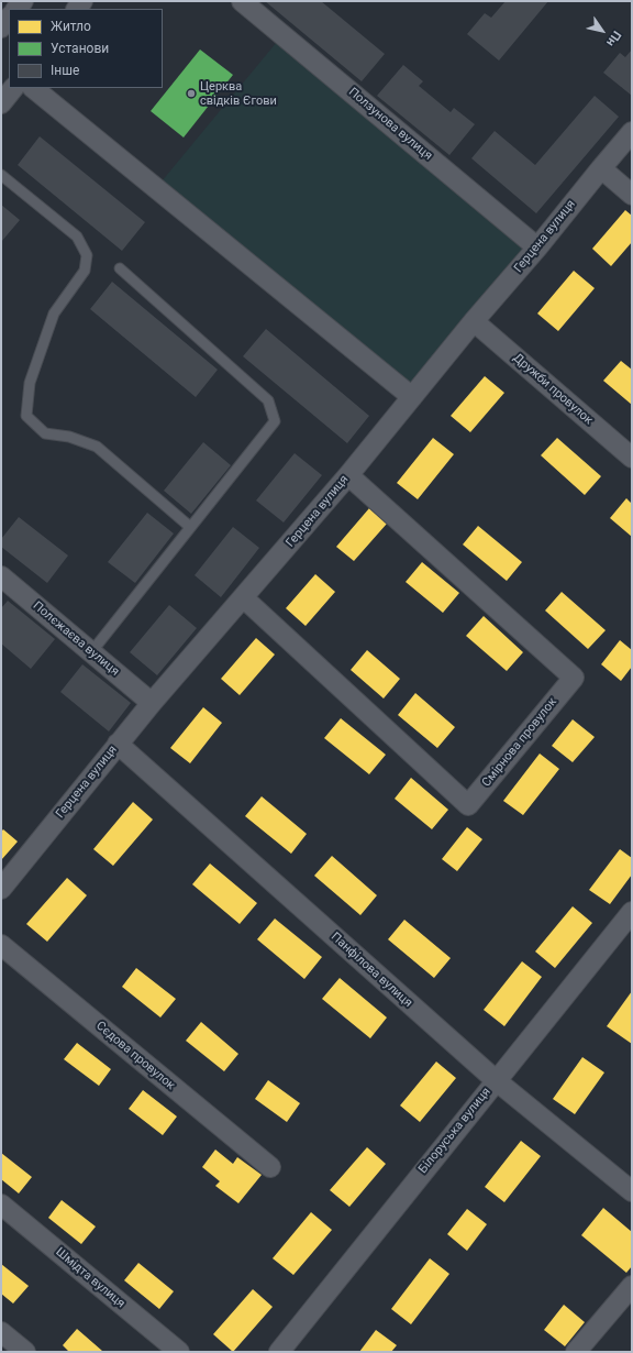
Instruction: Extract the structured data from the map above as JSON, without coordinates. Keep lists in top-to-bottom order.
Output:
{
  "streets": {
    "street": [
      "Ползунова вулиця",
      "Герцена вулиця",
      "Дружби провулок",
      "Полєжаєва вулиця",
      "Смірнова провулок",
      "Панфілова вулиця",
      "Сєдова провулок",
      "Білоруська вулиця",
      "Шмідта вулиця"
    ]
  },
  "crossings": [
    ["Ползунова вулиця", "Герцена вулиця"],
    ["Герцена вулиця", "Дружби провулок"],
    ["Герцена вулиця", "Полєжаєва вулиця"],
    ["Герцена вулиця", "Смірнова провулок"],
    ["Герцена вулиця", "Панфілова вулиця"],
    ["Панфілова вулиця", "Білоруська вулиця"]
  ],
  "places": ["Церква свідків Єгови"],
  "legend": ["Житло", "Установи", "Інше"],
  "north": "bottom right"
}
